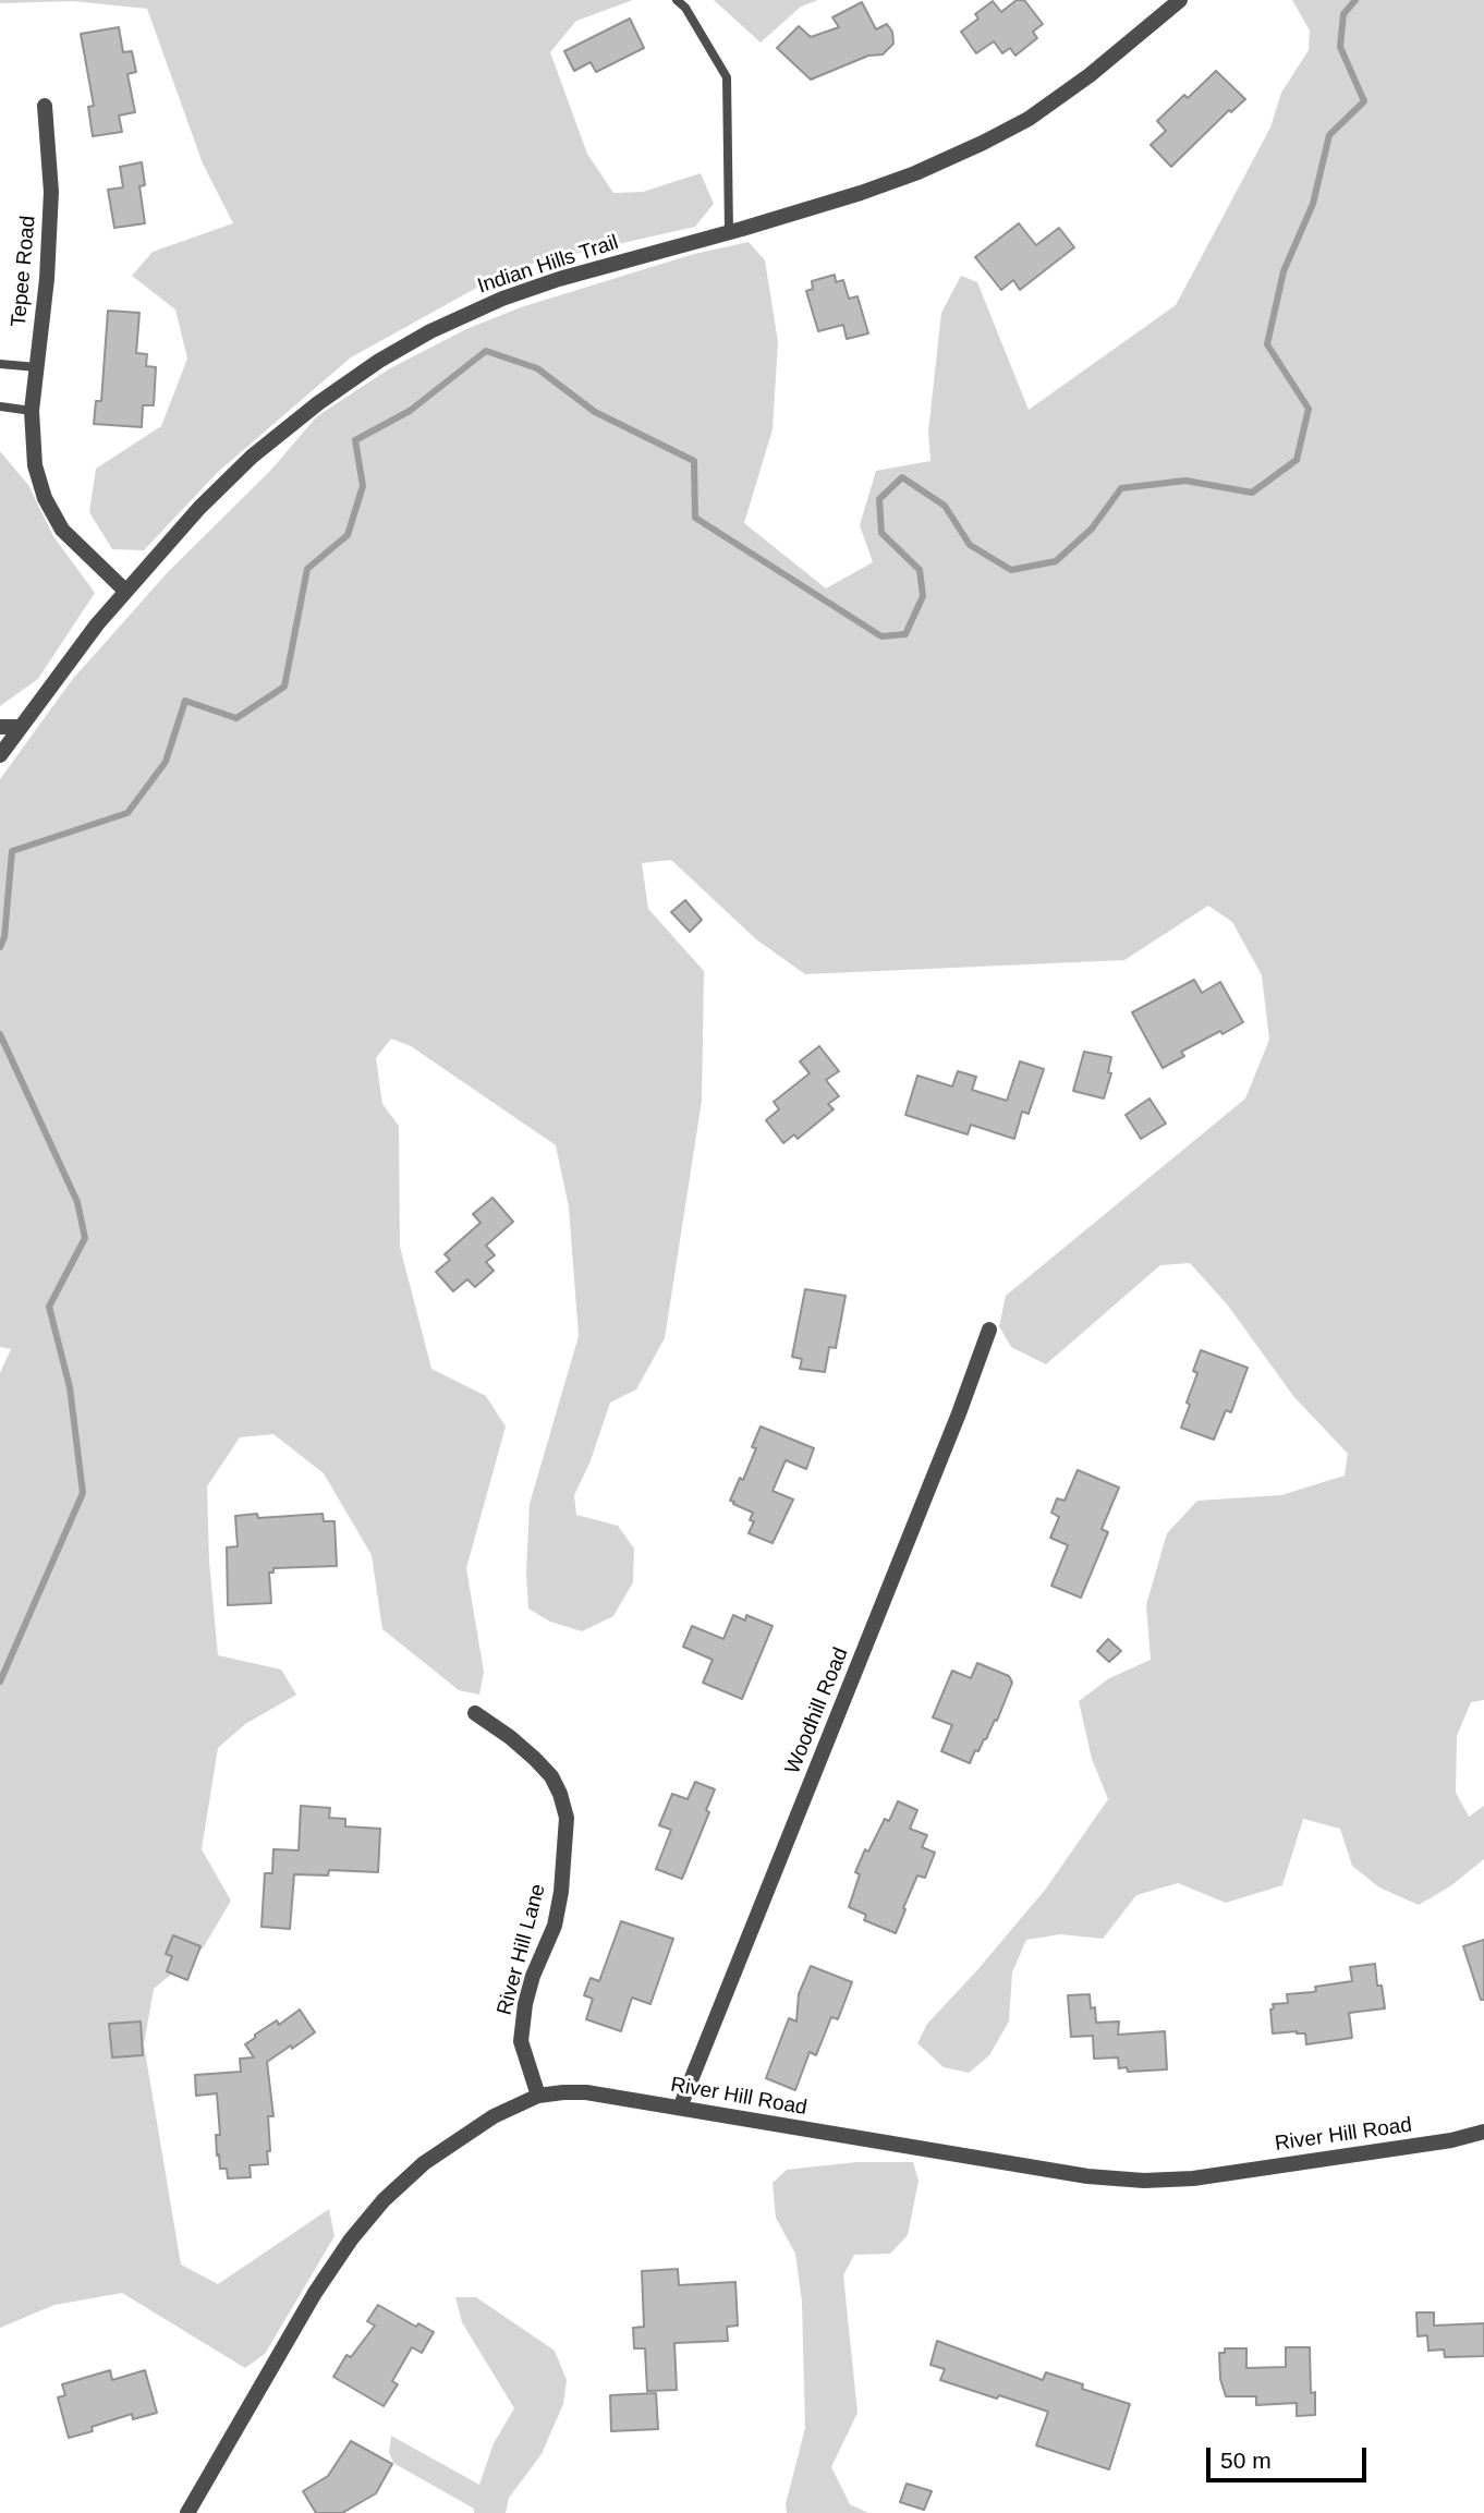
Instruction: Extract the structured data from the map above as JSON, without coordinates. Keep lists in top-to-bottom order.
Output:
{
  "streets": {
    "street": [
      "Indian Hills Trail",
      "Tepee Road",
      "Woodhill Road",
      "River Hill Lane",
      "River Hill Road"
    ]
  },
  "crossings": [
    ["Indian Hills Trail", "Tepee Road"],
    ["Woodhill Road", "River Hill Road"],
    ["River Hill Lane", "River Hill Road"]
  ],
  "scale_bar": "50 m"
}
